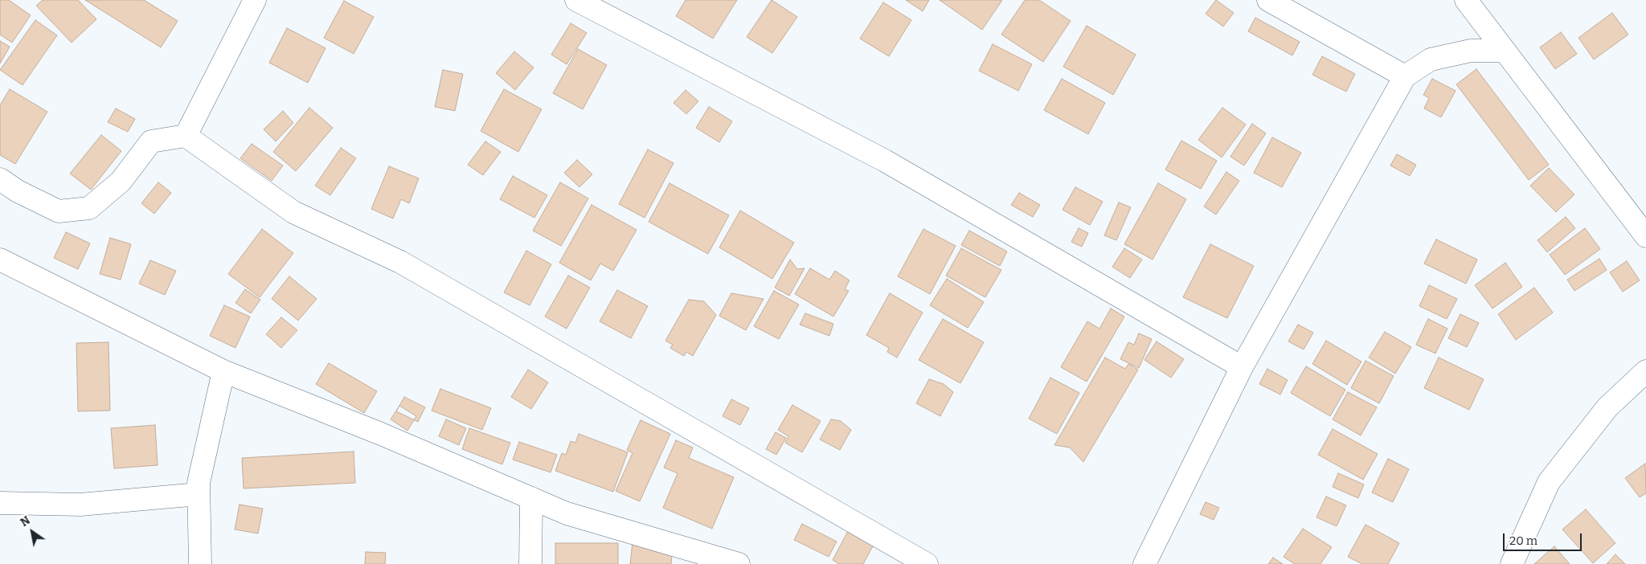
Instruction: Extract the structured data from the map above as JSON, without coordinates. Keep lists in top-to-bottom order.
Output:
{
  "scale_bar": "20 m",
  "north": "top left"
}
